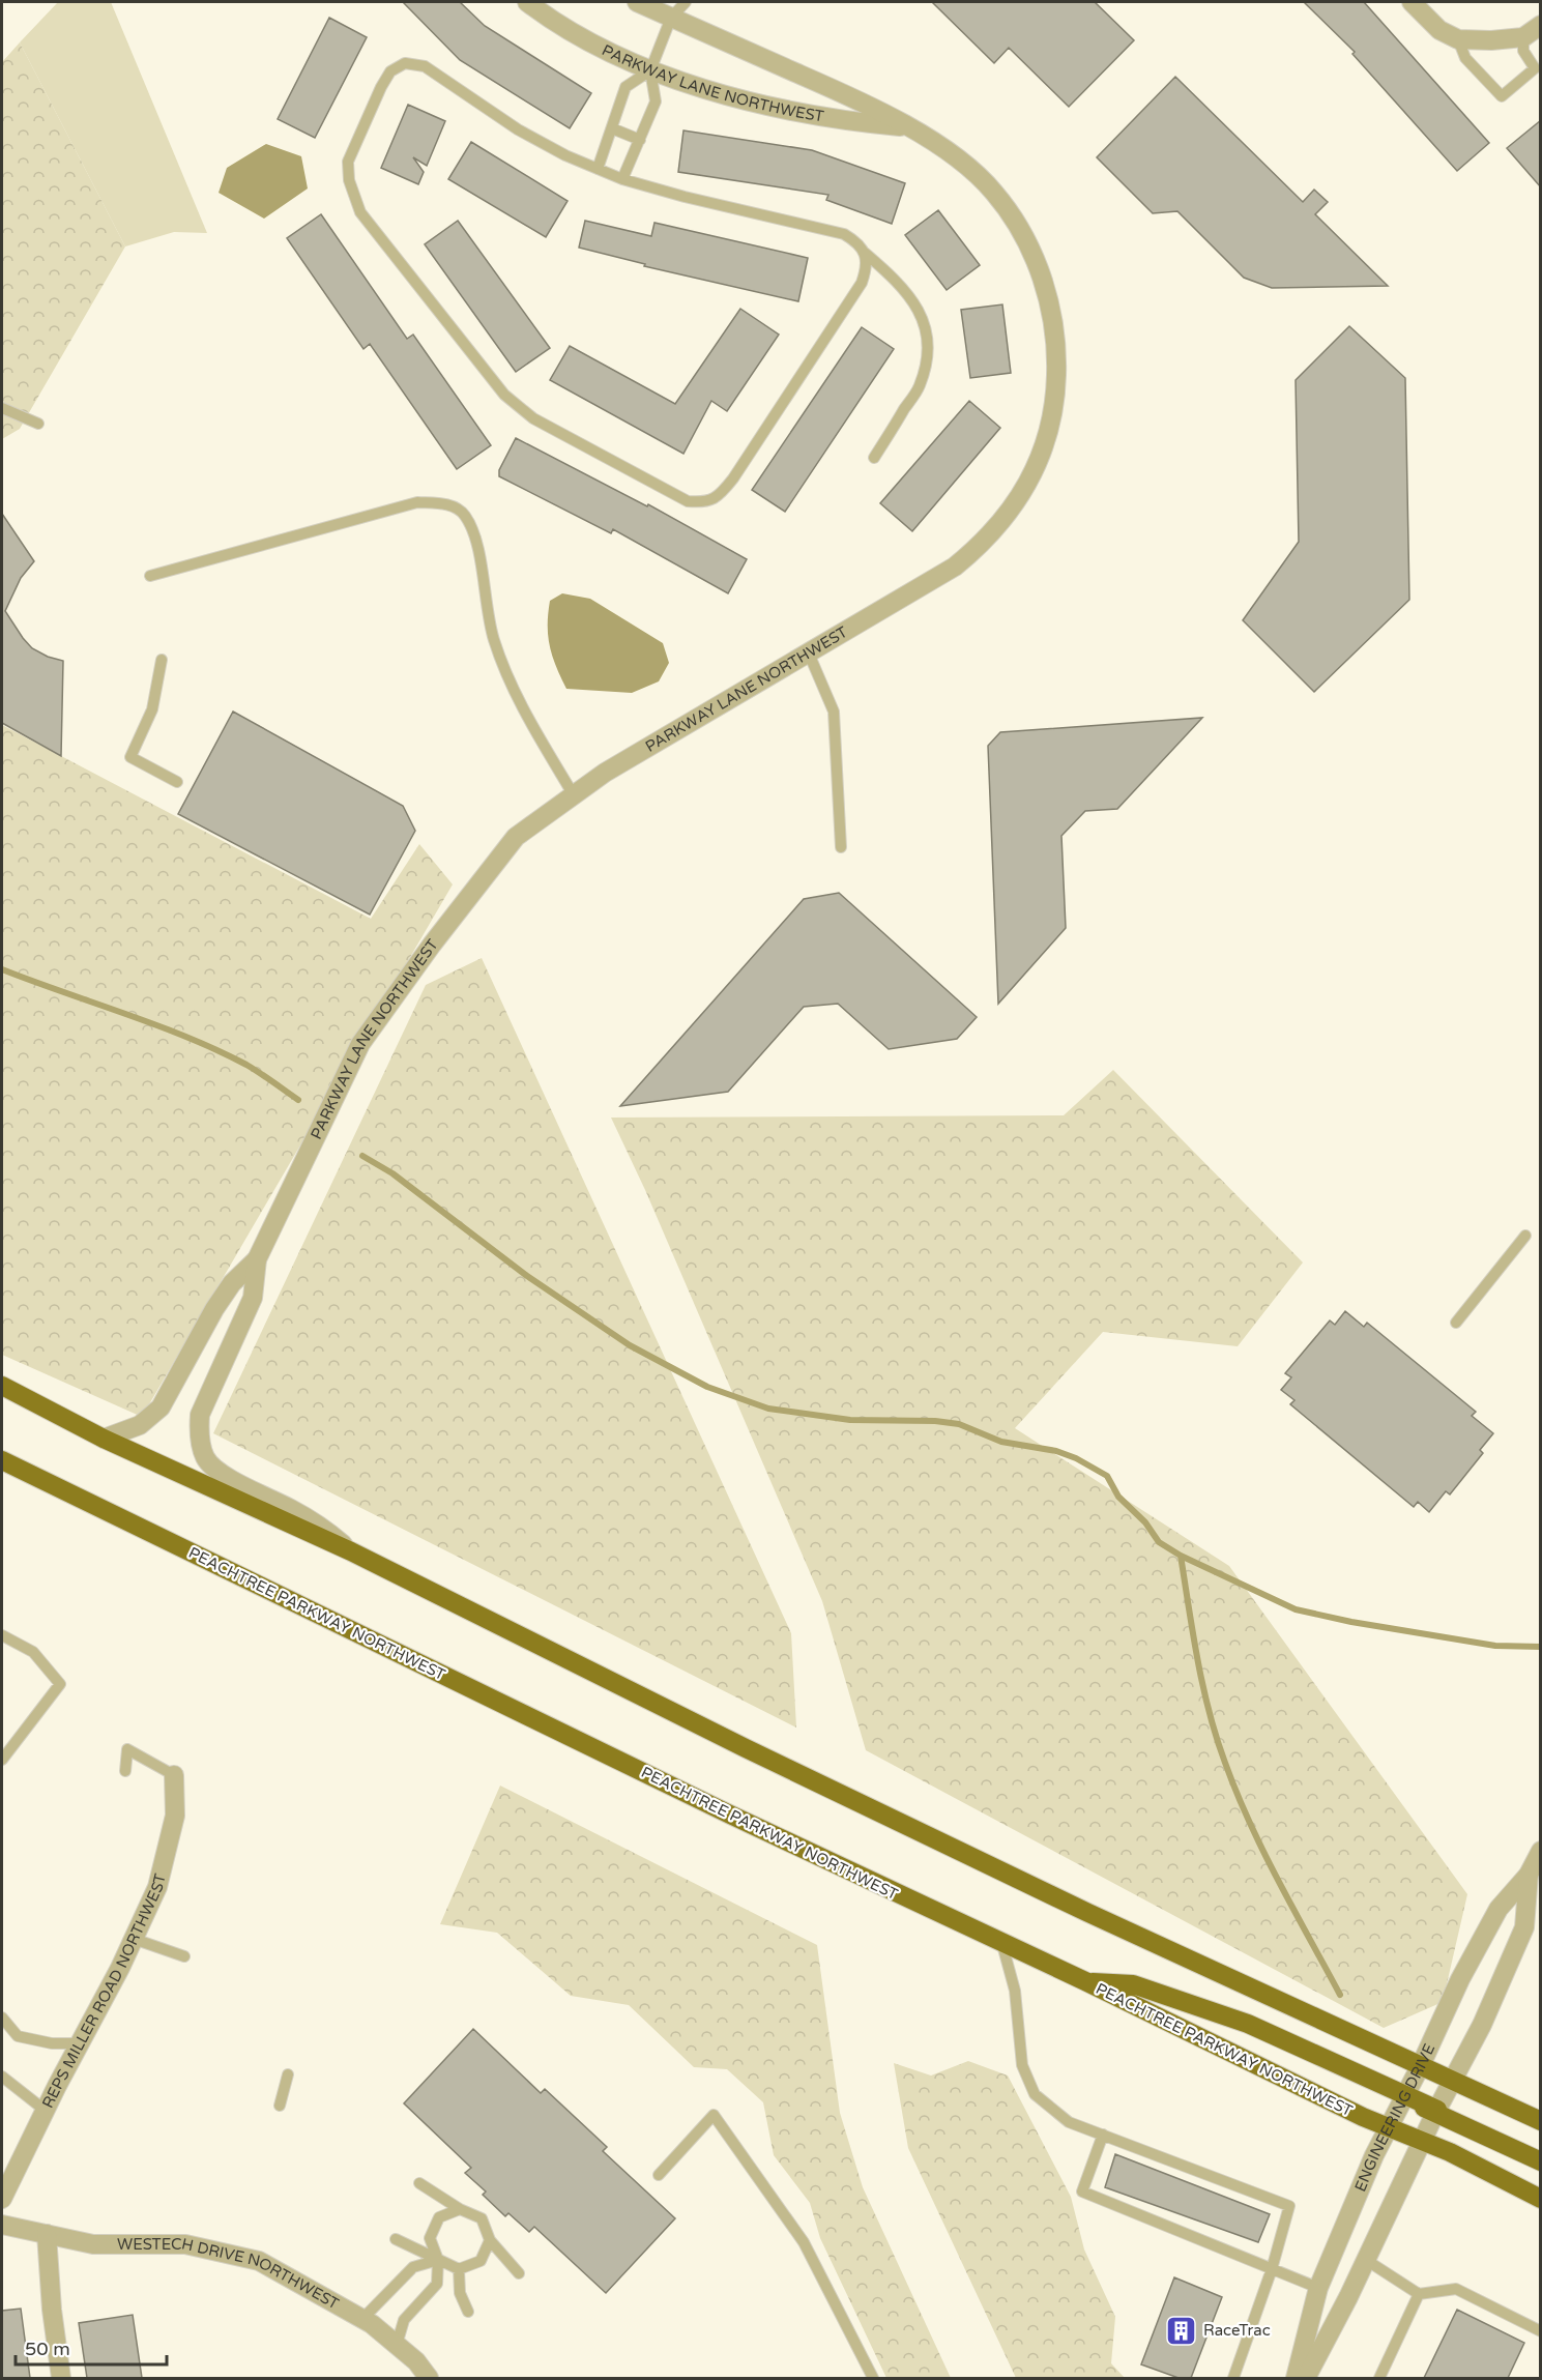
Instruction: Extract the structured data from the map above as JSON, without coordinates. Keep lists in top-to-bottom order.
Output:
{
  "streets": {
    "highway": ["PEACHTREE PARKWAY NORTHWEST"],
    "street": [
      "PARKWAY LANE NORTHWEST",
      "REPS MILLER ROAD NORTHWEST",
      "ENGINEERING DRIVE",
      "WESTECH DRIVE NORTHWEST"
    ]
  },
  "crossings": [
    ["PEACHTREE PARKWAY NORTHWEST", "ENGINEERING DRIVE"]
  ],
  "places": {
    "building": ["RaceTrac"]
  },
  "scale_bar": "50 m"
}
